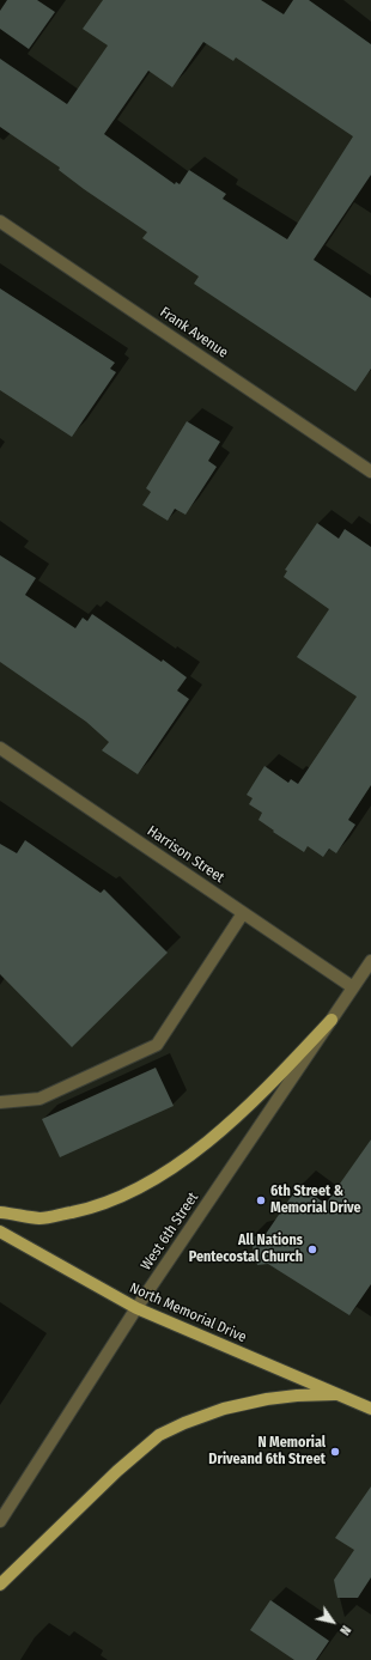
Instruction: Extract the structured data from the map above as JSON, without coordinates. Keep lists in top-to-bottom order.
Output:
{
  "streets": {
    "main road": ["North Memorial Drive"],
    "street": ["Frank Avenue", "Harrison Street", "West 6th Street"]
  },
  "crossings": [
    ["Harrison Street", "West 6th Street"],
    ["West 6th Street", "North Memorial Drive"]
  ],
  "places": ["6th Street & Memorial Drive", "All Nations Pentecostal Church", "N Memorial Driveand 6th Street"],
  "north": "bottom right"
}
